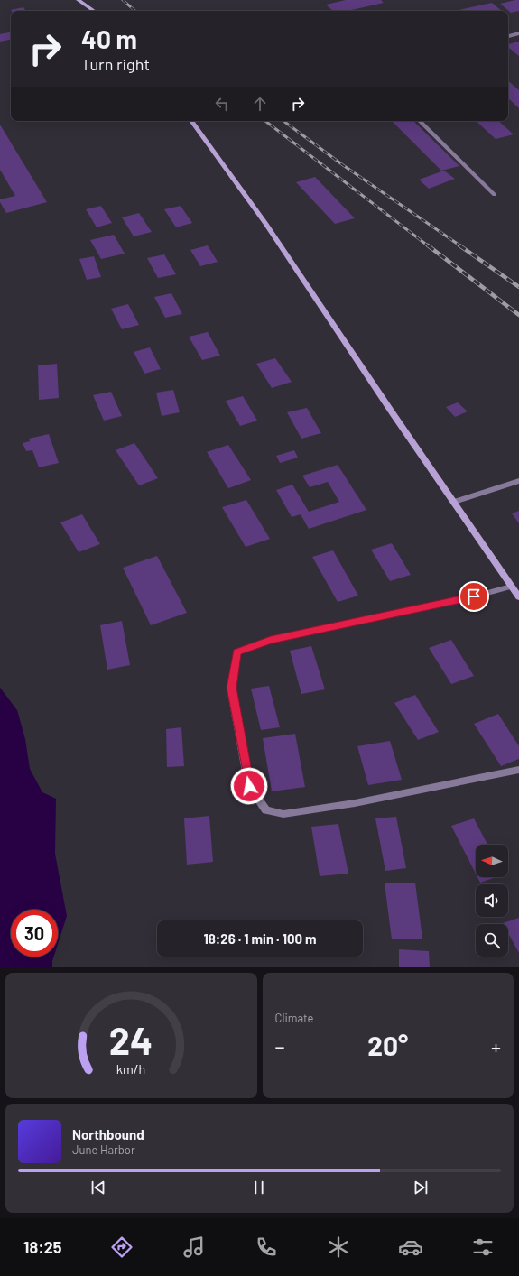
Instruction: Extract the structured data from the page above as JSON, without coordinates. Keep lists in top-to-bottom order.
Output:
{
  "north": "left",
  "page": {
    "turn": ["40 m", "Turn right"],
    "limit": "30",
    "trip": "18:26 · 1 min · 100 m",
    "tile": "Climate",
    "heat": ["−", "20°", "+"],
    "song": ["Northbound", "June Harbor"],
    "tabs": "18:25",
    "gauge": ["24", "km/h"]
  }
}
